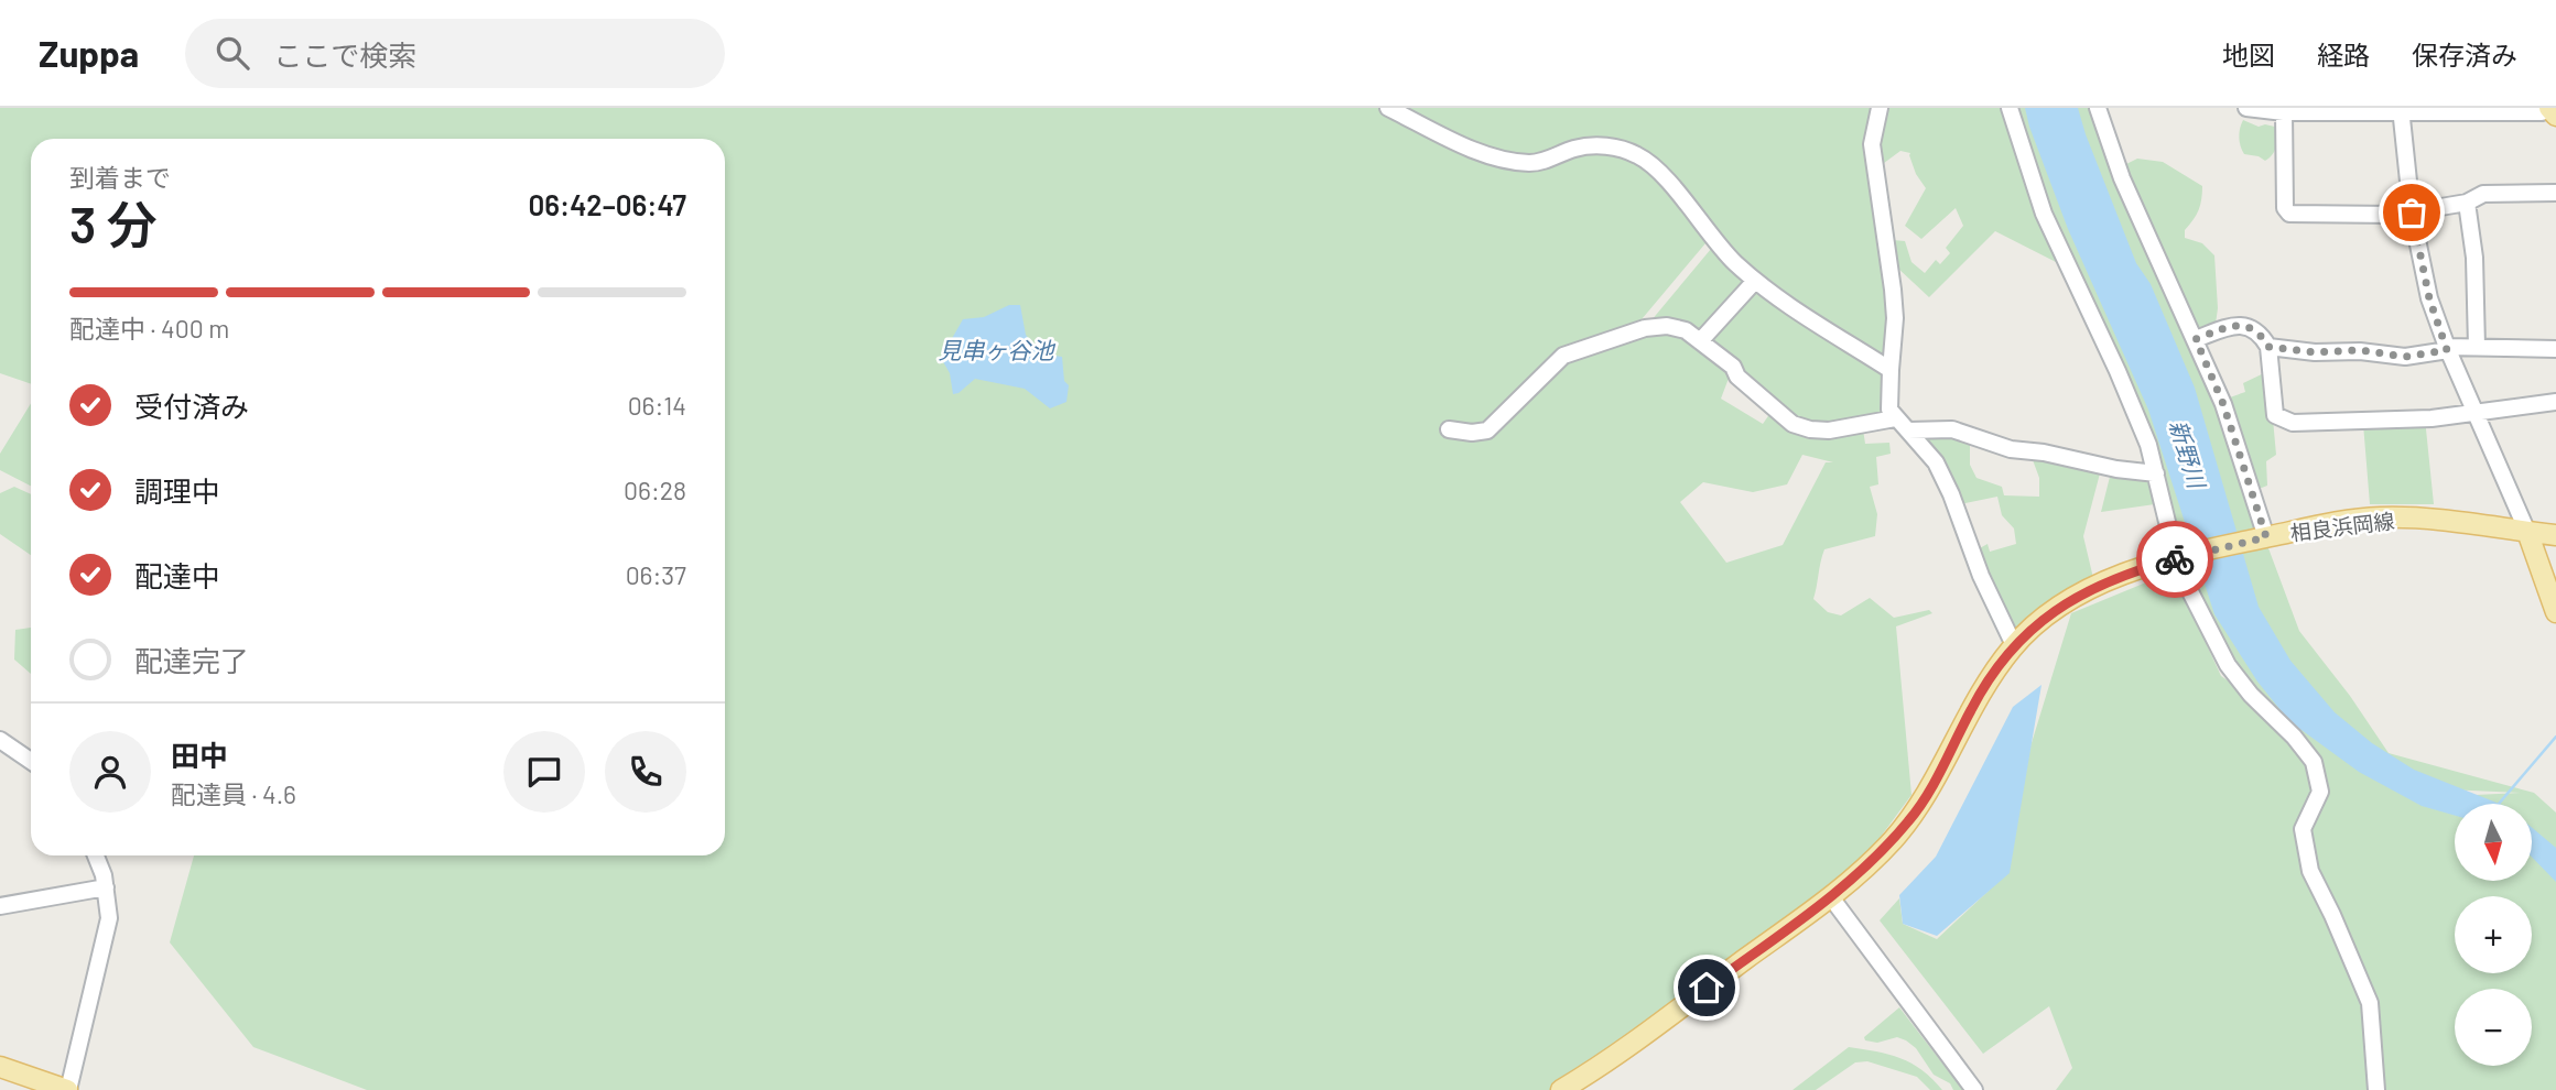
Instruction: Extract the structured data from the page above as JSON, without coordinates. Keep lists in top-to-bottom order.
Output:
{
  "streets": {
    "main road": ["相良浜岡線"]
  },
  "water": ["見串ヶ谷池", "新野川"],
  "north": "bottom",
  "page": {
    "header": "Zuppa",
    "search": "ここで検索",
    "nav": ["地図", "経路", "保存済み"],
    "heading": ["3 分", "到着まで", "06:42–06:47"],
    "panel": ["田中", "配達員 · 4.6"],
    "bar": "配達中 · 400 m",
    "list": [
      ["受付済み", "06:14"],
      ["調理中", "06:28"],
      ["配達中", "06:37"],
      "配達完了"
    ],
    "map_buttons": ["+", "−"]
  }
}
